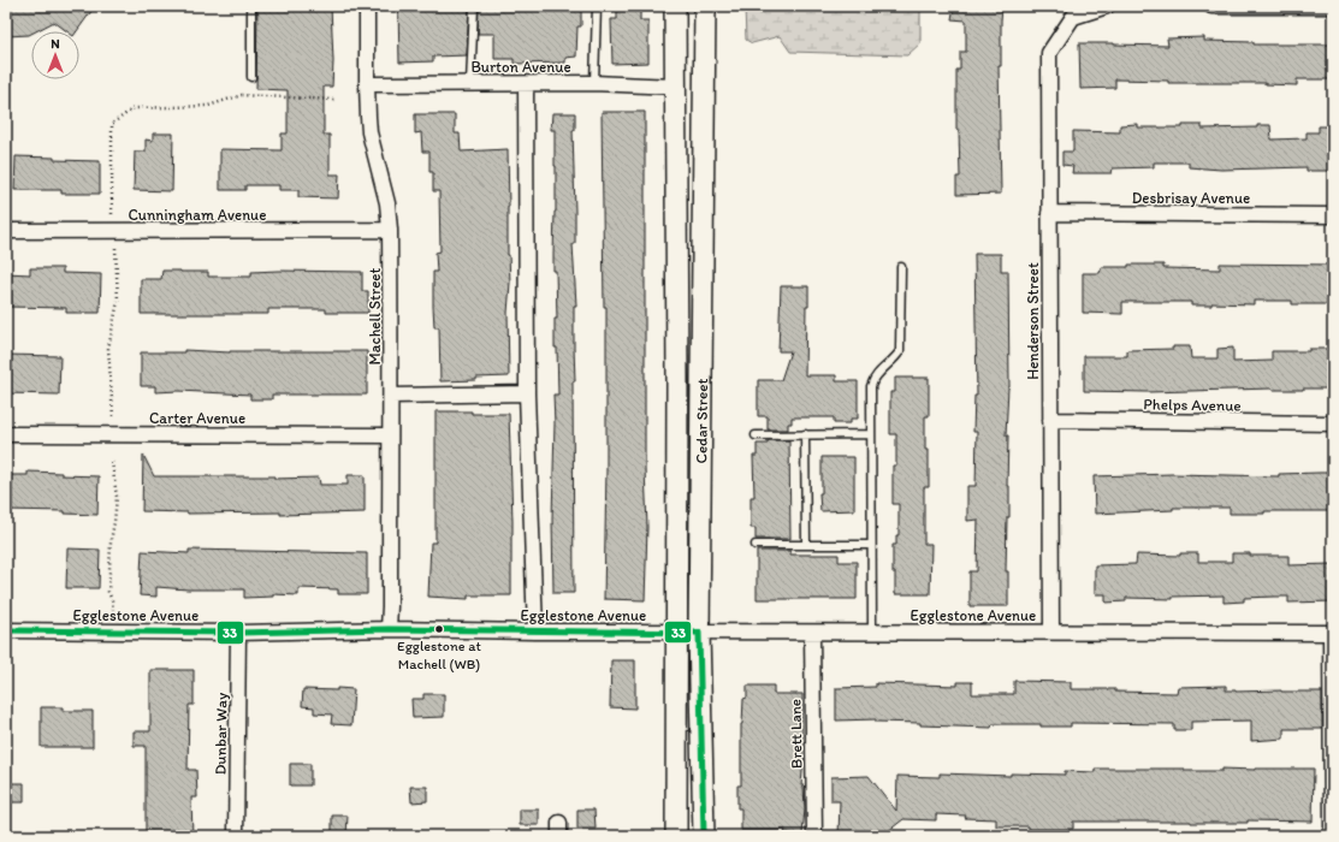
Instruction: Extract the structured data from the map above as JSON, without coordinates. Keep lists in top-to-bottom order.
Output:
{
  "streets": {
    "main road": ["Cedar Street"],
    "street": [
      "Burton Avenue",
      "Desbrisay Avenue",
      "Cunningham Avenue",
      "Machell Street",
      "Henderson Street",
      "Phelps Avenue",
      "Carter Avenue",
      "Egglestone Avenue",
      "Dunbar Way",
      "Brett Lane"
    ]
  },
  "crossings": [
    ["Burton Avenue", "Machell Street"],
    ["Burton Avenue", "Cedar Street"],
    ["Desbrisay Avenue", "Henderson Street"],
    ["Cunningham Avenue", "Machell Street"],
    ["Machell Street", "Carter Avenue"],
    ["Machell Street", "Egglestone Avenue"],
    ["Henderson Street", "Phelps Avenue"],
    ["Henderson Street", "Egglestone Avenue"],
    ["Cedar Street", "Egglestone Avenue"],
    ["Egglestone Avenue", "Dunbar Way"],
    ["Egglestone Avenue", "Brett Lane"]
  ],
  "places": ["Egglestone at Machell (WB)"],
  "lines": ["transit line 33"],
  "north": "top"
}
